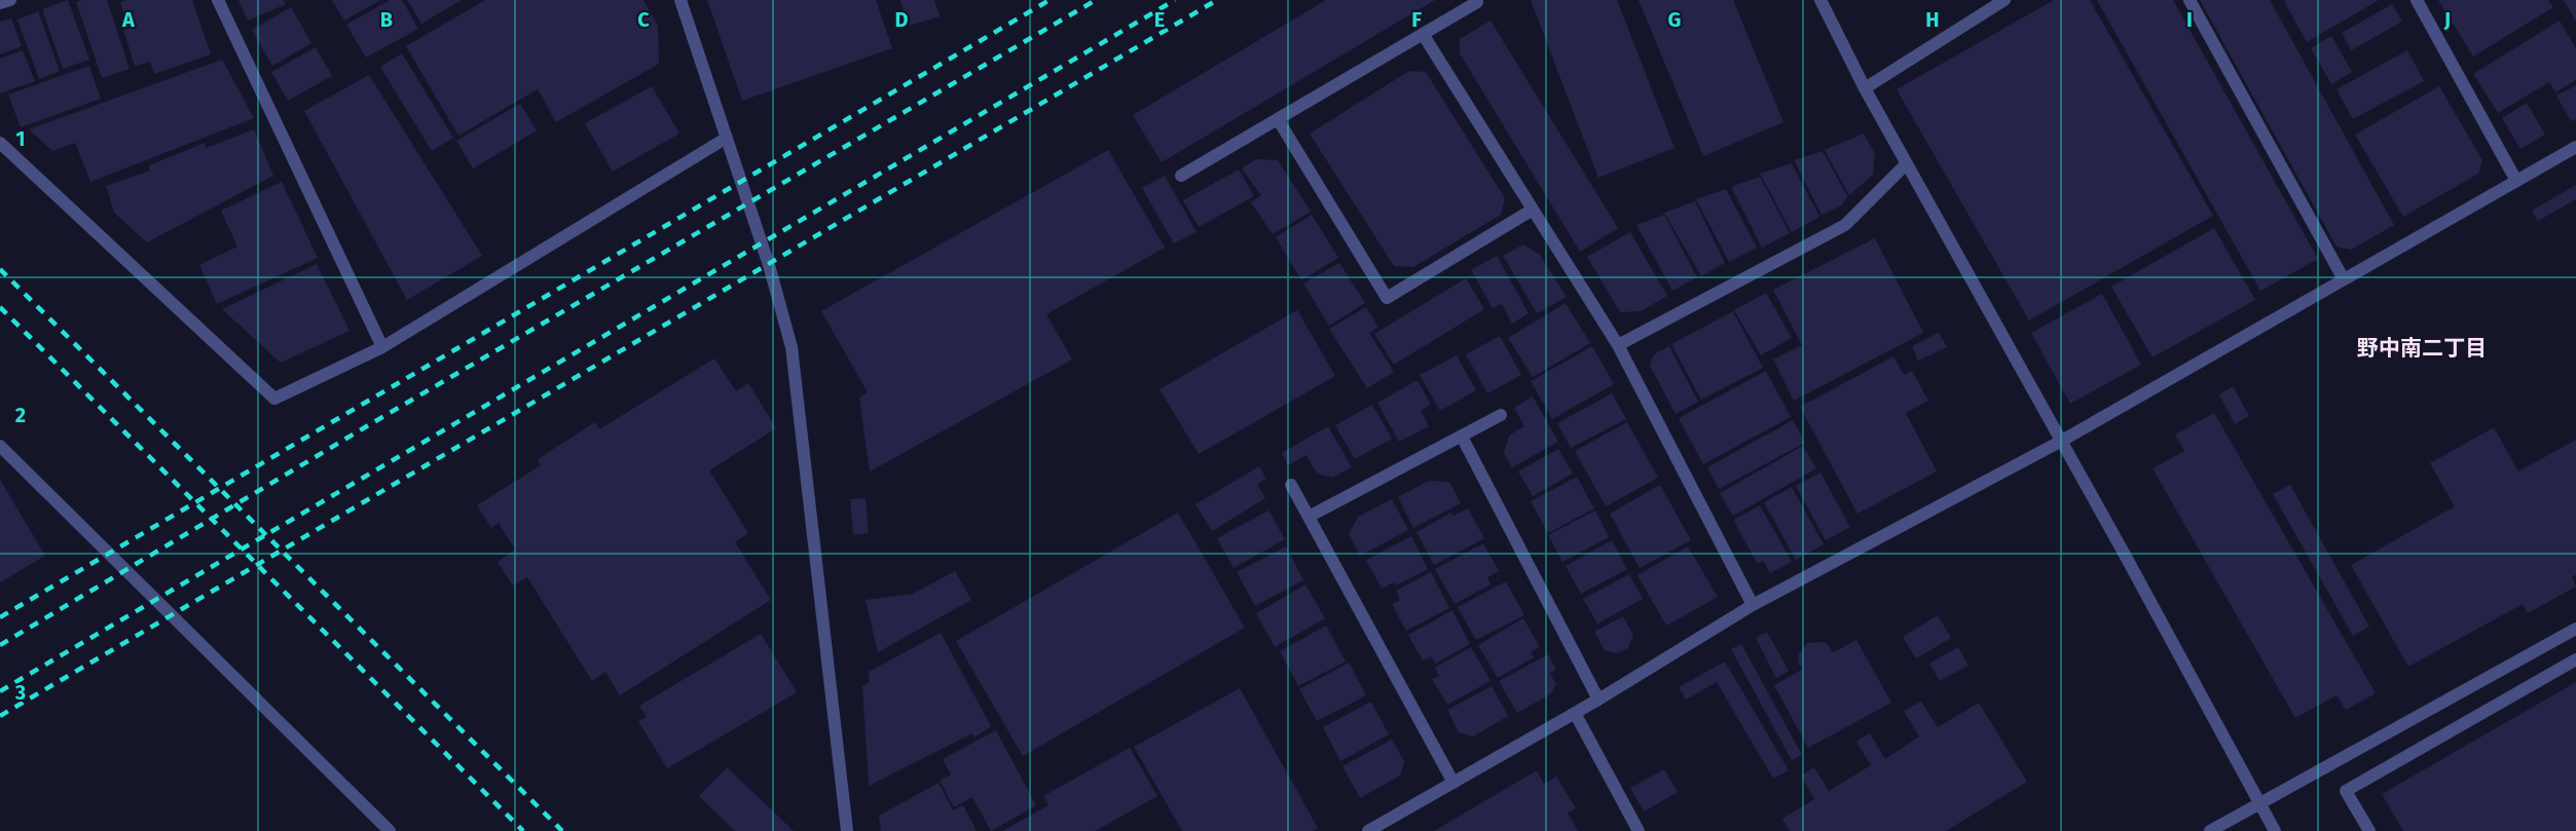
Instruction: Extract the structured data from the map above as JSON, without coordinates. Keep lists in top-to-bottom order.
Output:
{
  "districts": ["野中南二丁目"],
  "grid": {
    "columns": [
      "A",
      "B",
      "C",
      "D",
      "E",
      "F",
      "G",
      "H",
      "I",
      "J"
    ],
    "rows": ["1", "2", "3"]
  }
}
